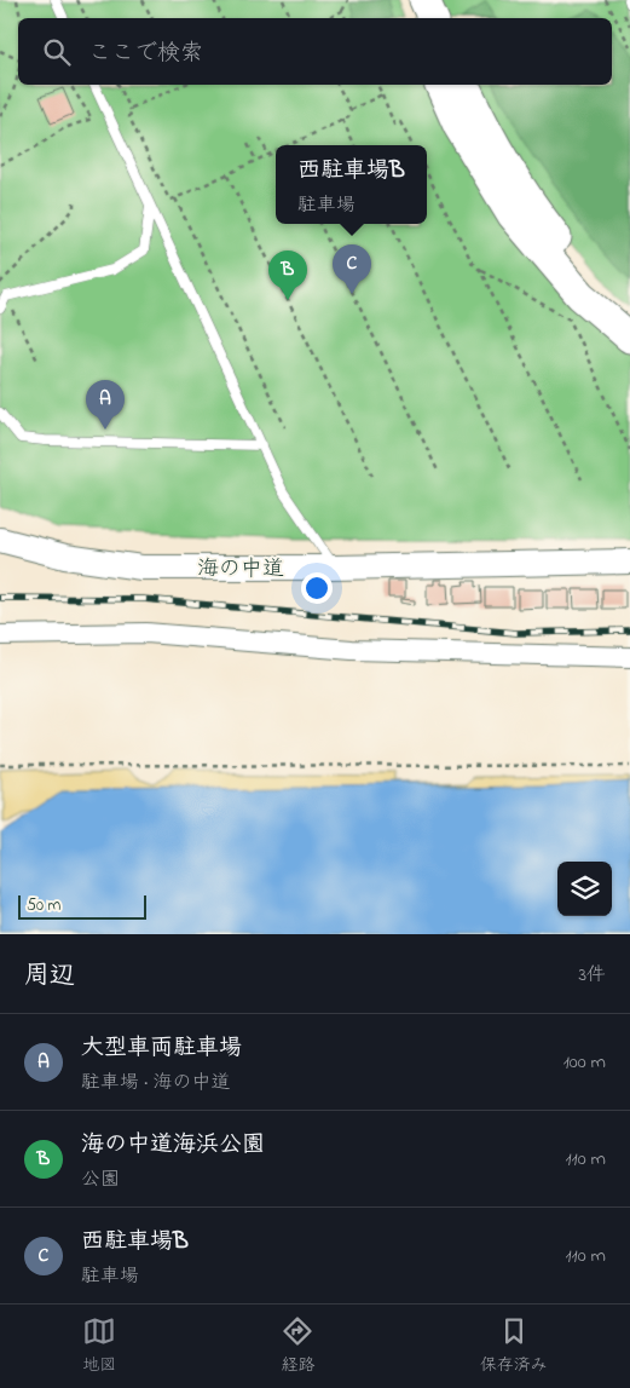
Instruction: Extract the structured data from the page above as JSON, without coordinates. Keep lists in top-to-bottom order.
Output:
{
  "streets": {
    "street": ["海の中道"]
  },
  "scale_bar": "50 m",
  "page": {
    "search": "ここで検索",
    "popup": ["西駐車場B", "駐車場"],
    "pins": ["C", "B", "A"],
    "scale": "50 m",
    "heading": ["周辺", "3件"],
    "list": [
      {
        "mark": "A",
        "name": "大型車両駐車場",
        "note": "駐車場 · 海の中道",
        "value": "100 m"
      },
      {
        "mark": "B",
        "name": "海の中道海浜公園",
        "note": "公園",
        "value": "110 m"
      },
      {
        "mark": "C",
        "name": "西駐車場B",
        "note": "駐車場",
        "value": "110 m"
      }
    ],
    "nav": ["地図", "経路", "保存済み"]
  }
}
